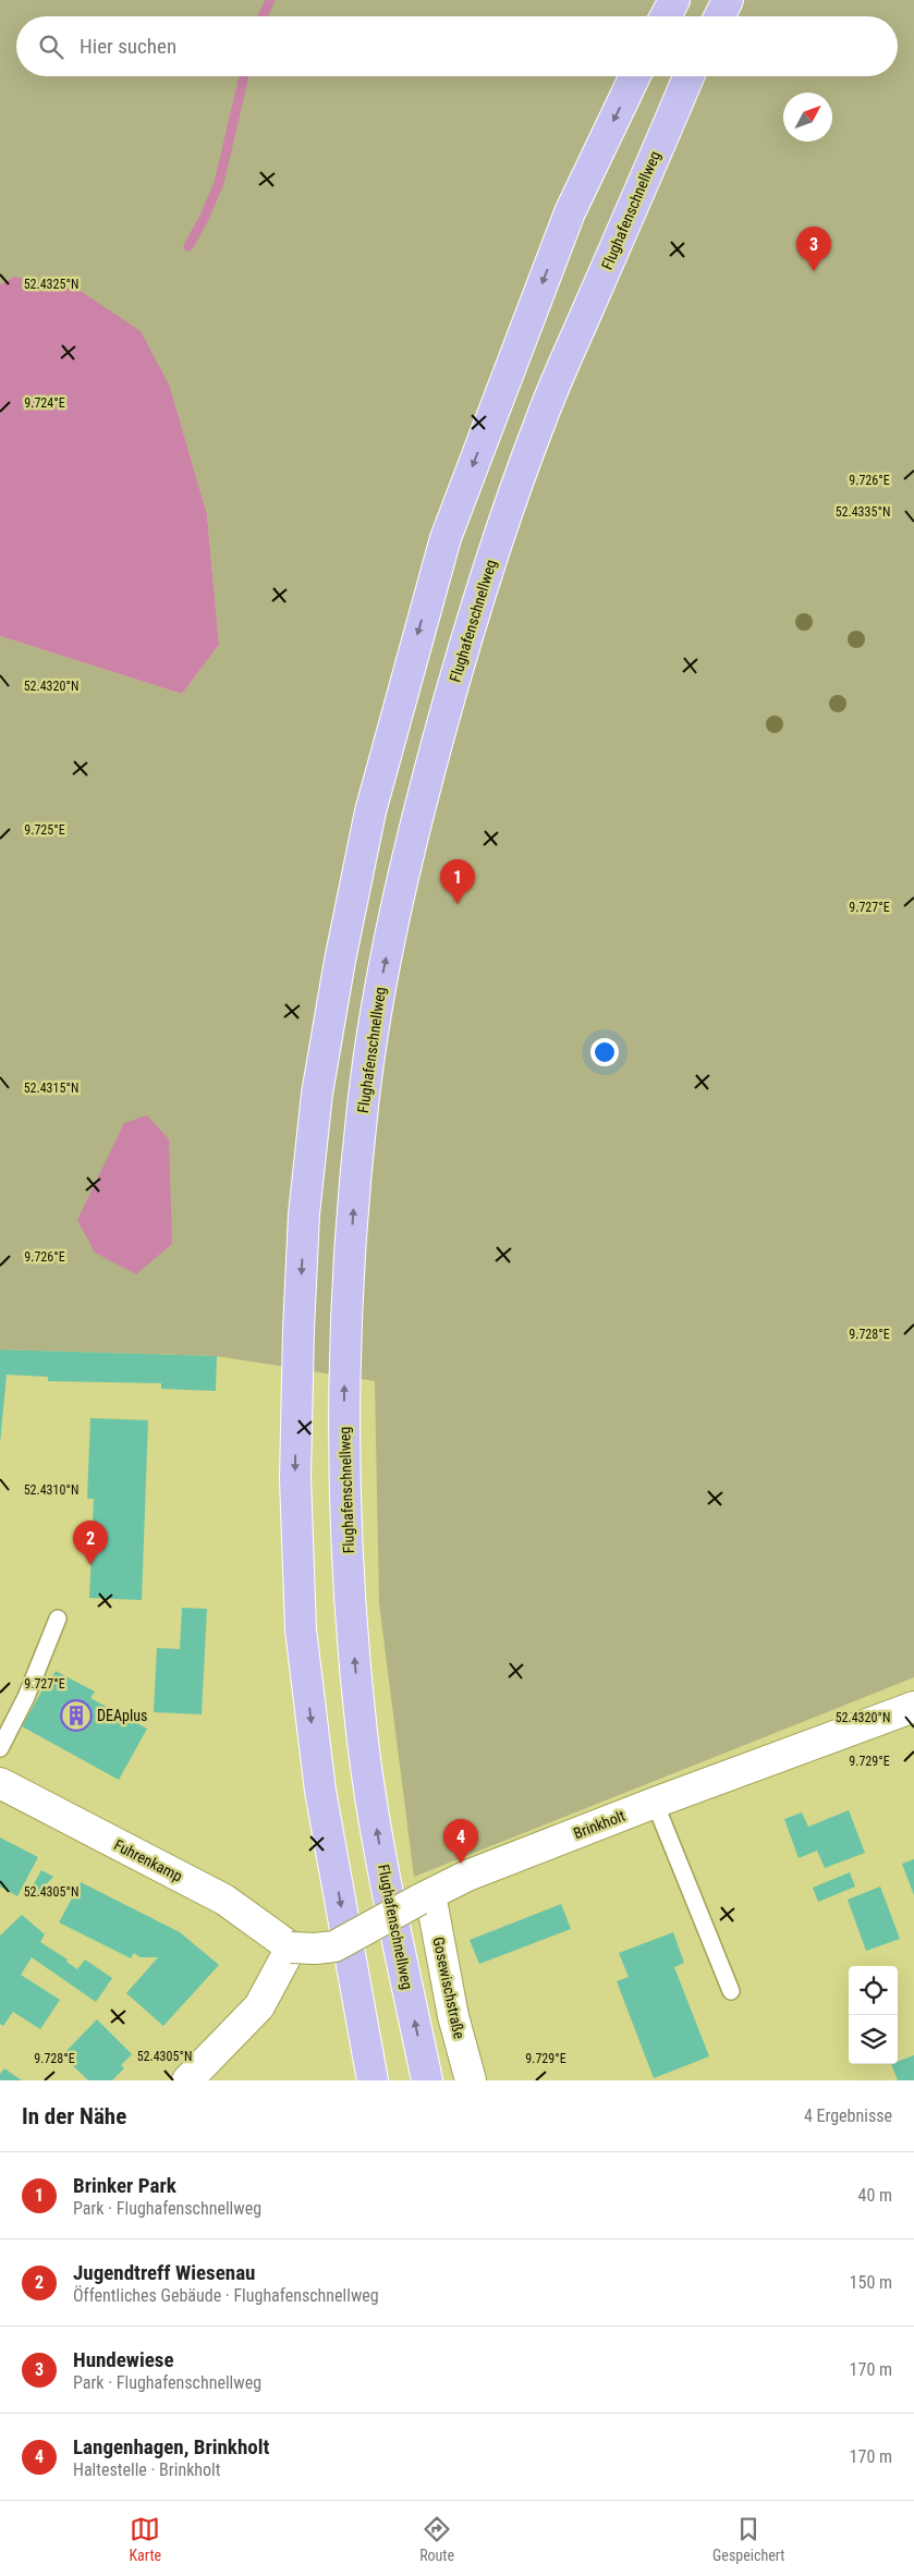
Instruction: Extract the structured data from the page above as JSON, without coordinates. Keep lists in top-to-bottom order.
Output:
{
  "streets": {
    "highway": ["Flughafenschnellweg"],
    "street": ["Brinkholt", "Fuhrenkamp", "Gosewischstraße"]
  },
  "crossings": [
    ["Brinkholt", "Fuhrenkamp"],
    ["Brinkholt", "Gosewischstraße"]
  ],
  "places": {
    "building": ["DEAplus"]
  },
  "north": "top right",
  "page": {
    "search": "Hier suchen",
    "pins": [
      "3",
      "1",
      "2",
      "4"
    ],
    "heading": ["In der Nähe", "4 Ergebnisse"],
    "list": [
      {
        "mark": "1",
        "name": "Brinker Park",
        "note": "Park · Flughafenschnellweg",
        "value": "40 m"
      },
      {
        "mark": "2",
        "name": "Jugendtreff Wiesenau",
        "note": "Öffentliches Gebäude · Flughafenschnellweg",
        "value": "150 m"
      },
      {
        "mark": "3",
        "name": "Hundewiese",
        "note": "Park · Flughafenschnellweg",
        "value": "170 m"
      },
      {
        "mark": "4",
        "name": "Langenhagen, Brinkholt",
        "note": "Haltestelle · Brinkholt",
        "value": "170 m"
      }
    ],
    "nav": ["Karte", "Route", "Gespeichert"]
  },
  "coordinates": [
    "52.4325°N",
    "9.724°E",
    "9.726°E",
    "52.4335°N",
    "52.4320°N",
    "9.725°E",
    "9.727°E",
    "52.4315°N",
    "9.728°E",
    "52.4310°N",
    "9.729°E",
    "52.4305°N"
  ]
}
